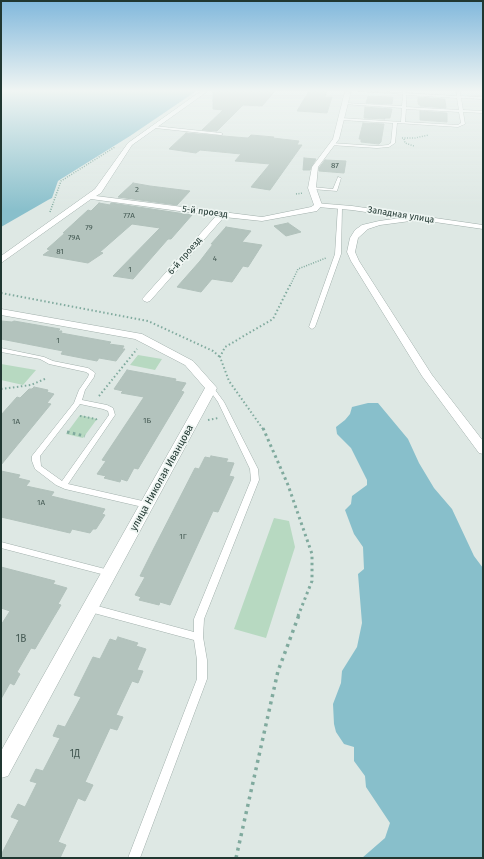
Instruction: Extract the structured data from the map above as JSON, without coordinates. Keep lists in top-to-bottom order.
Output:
{
  "streets": {
    "street": [
      "5-й проезд",
      "Западная улица",
      "6-й проезд",
      "улица Николая Иванцова"
    ]
  },
  "crossings": [
    ["5-й проезд", "Западная улица"],
    ["5-й проезд", "6-й проезд"]
  ],
  "house_numbers": [
    "87",
    "2",
    "77А",
    "79",
    "79А",
    "81",
    "4",
    "1",
    "1",
    "1Б",
    "1А",
    "1А",
    "1Г",
    "1В",
    "1Д"
  ]
}
